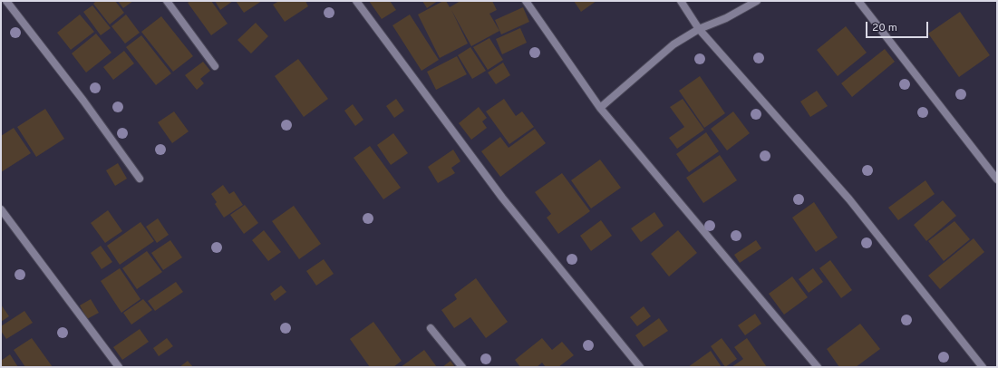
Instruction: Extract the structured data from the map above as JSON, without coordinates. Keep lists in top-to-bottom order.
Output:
{
  "scale_bar": "20 m"
}
